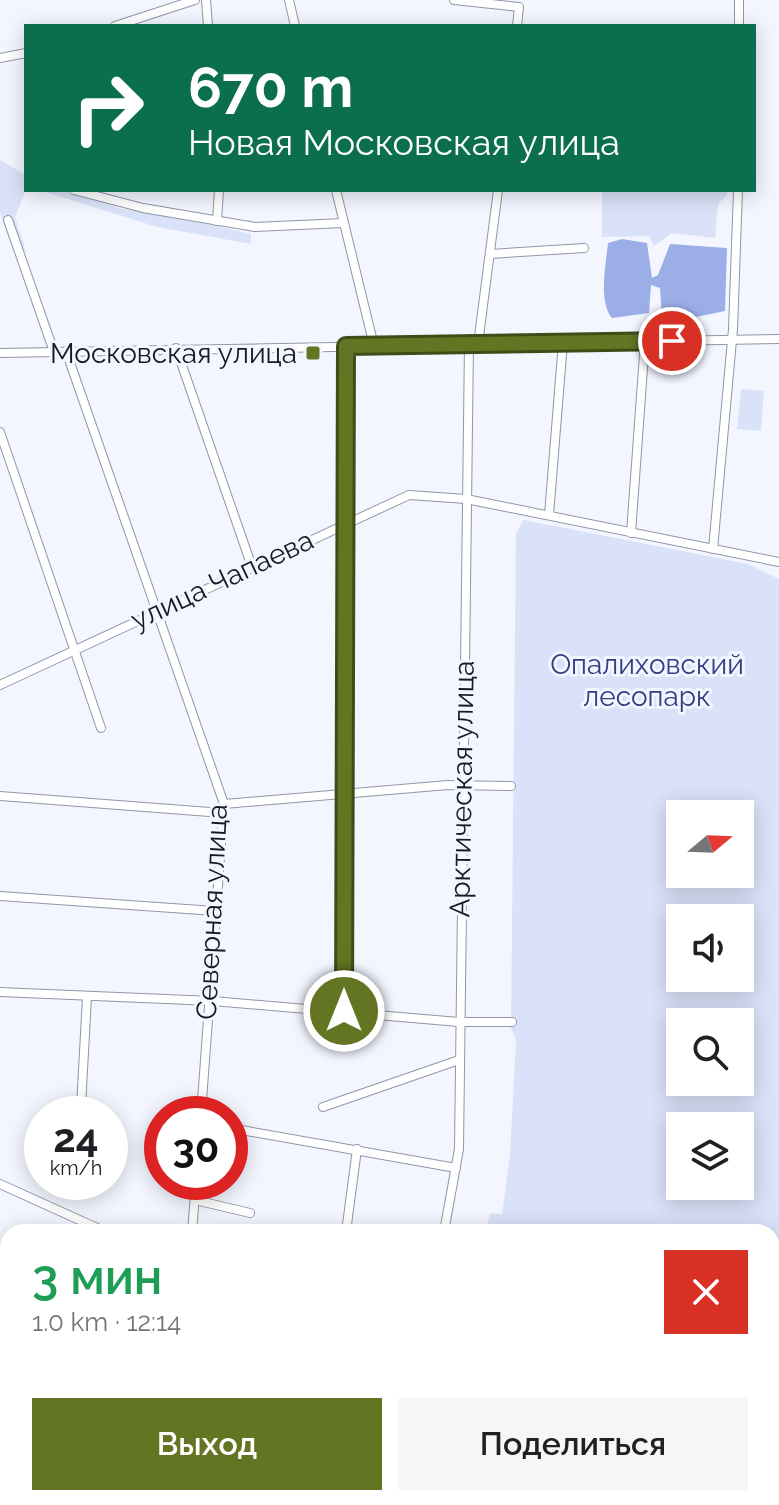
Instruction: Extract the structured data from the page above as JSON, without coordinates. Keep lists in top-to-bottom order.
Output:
{
  "streets": {
    "street": ["улица Чапаева", "Арктическая улица", "Северная улица"]
  },
  "crossings": [
    ["улица Чапаева", "Арктическая улица"],
    ["улица Чапаева", "Северная улица"]
  ],
  "parks": ["Опалиховский лесопарк"],
  "places": {
    "transit": ["Московская улица"]
  },
  "north": "right",
  "page": {
    "turn": ["670 m", "Новая Московская улица"],
    "speed": "24 km/h",
    "limit": "30",
    "heading": ["3 мин", "1.0 km · 12:14"],
    "buttons": ["Выход", "Поделиться"]
  }
}
